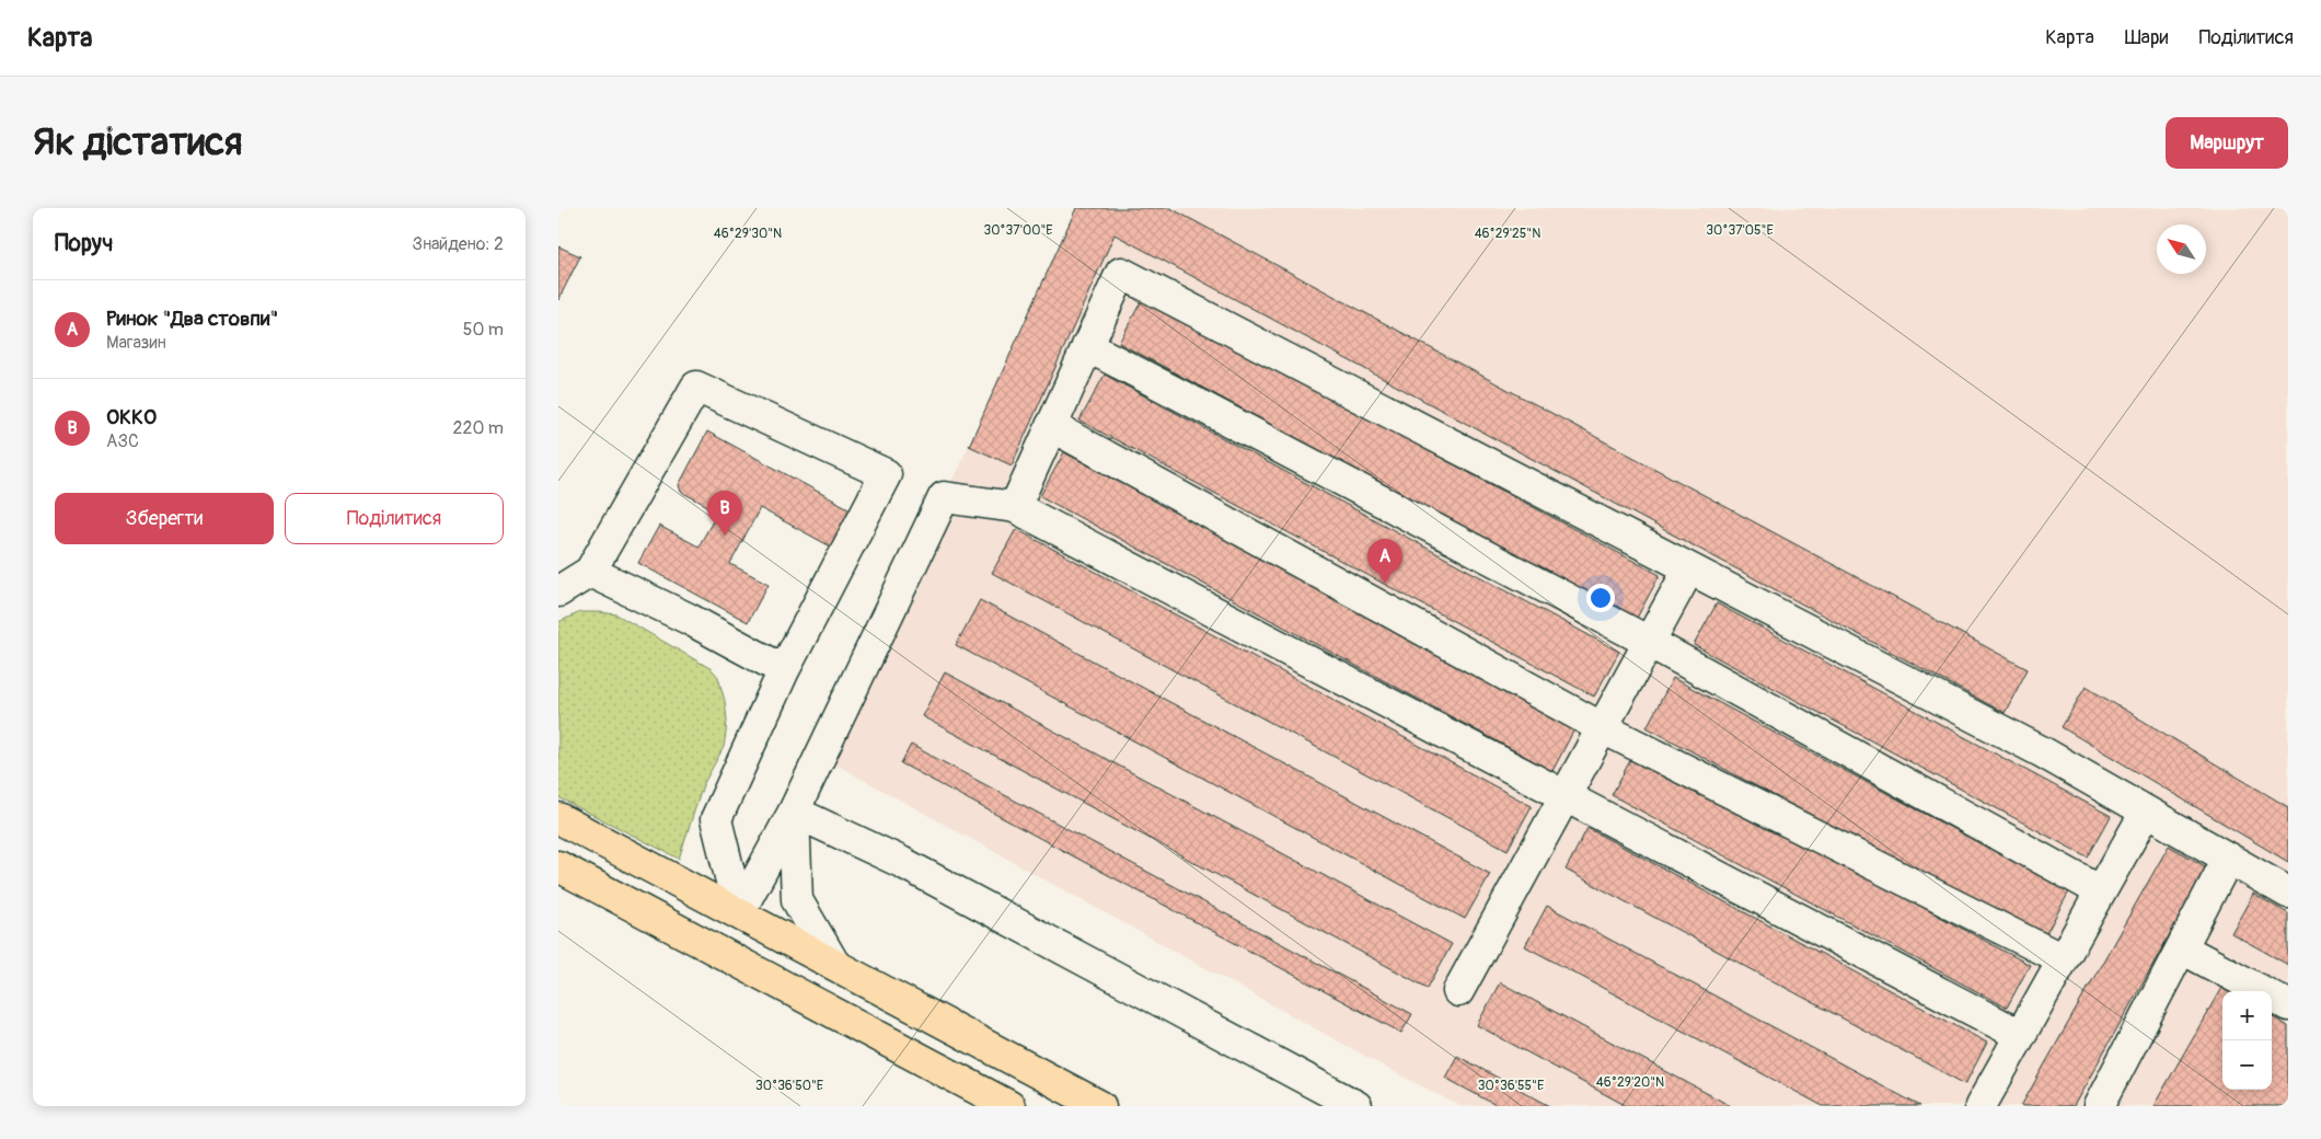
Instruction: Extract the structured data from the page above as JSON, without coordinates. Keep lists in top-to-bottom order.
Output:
{
  "north": "top left",
  "page": {
    "header": "Карта",
    "nav": ["Карта", "Шари", "Поділитися"],
    "buttons": [
      "Маршрут",
      ["Зберегти", "Поділитися"]
    ],
    "title": "Як дістатися",
    "heading": ["Поруч", "Знайдено: 2"],
    "list": [
      {
        "mark": "A",
        "name": "Ринок \"Два стовпи\"",
        "note": "Магазин",
        "value": "50 m"
      },
      {
        "mark": "B",
        "name": "ОККО",
        "note": "АЗС",
        "value": "220 m"
      }
    ],
    "pins": ["B", "A"],
    "map_buttons": ["+", "−"]
  },
  "coordinates": [
    "30°37'00\"E",
    "30°37'05\"E",
    "46°29'30\"N",
    "46°29'25\"N",
    "46°29'20\"N",
    "30°36'50\"E",
    "30°36'55\"E"
  ]
}
